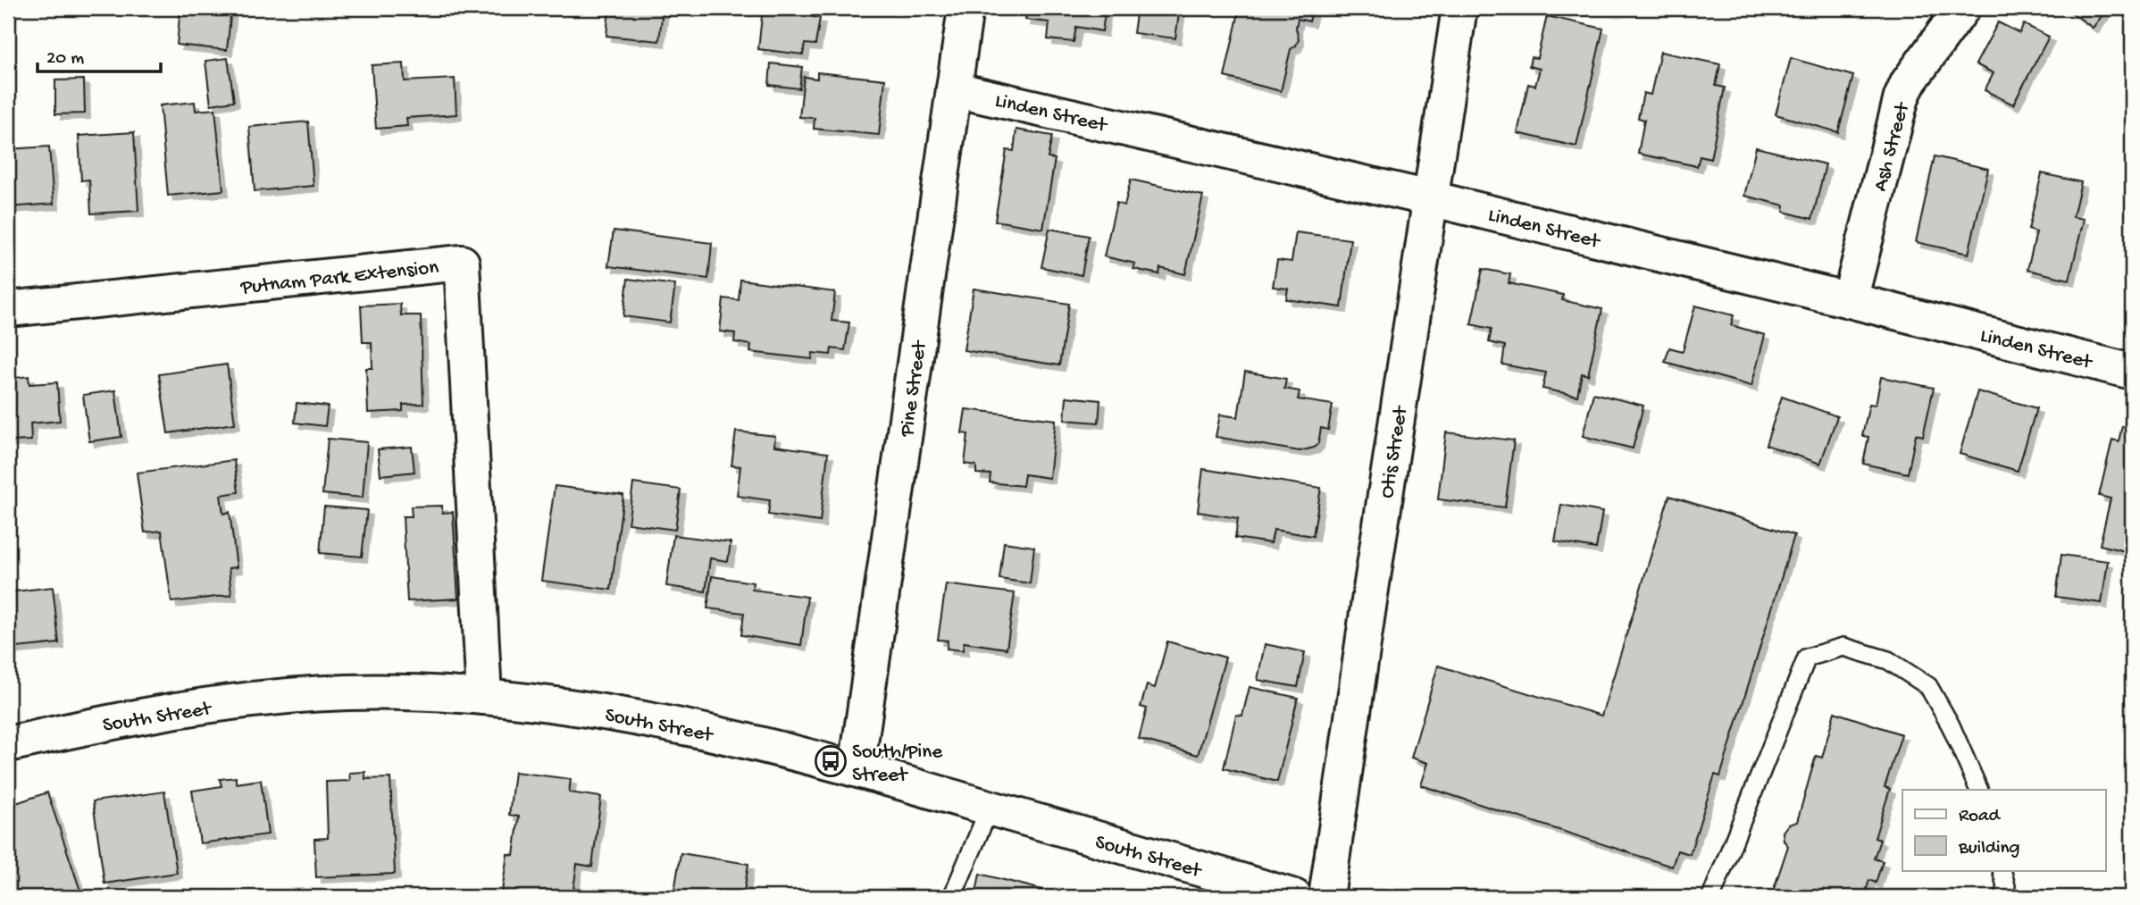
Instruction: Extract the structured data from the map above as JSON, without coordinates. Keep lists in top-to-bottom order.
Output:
{
  "streets": {
    "street": [
      "Linden Street",
      "Ash Street",
      "Putnam Park Extension",
      "Pine Street",
      "Otis Street",
      "South Street"
    ]
  },
  "crossings": [
    ["Linden Street", "Ash Street"],
    ["Linden Street", "Pine Street"],
    ["Linden Street", "Otis Street"],
    ["Putnam Park Extension", "South Street"],
    ["Pine Street", "South Street"]
  ],
  "places": {
    "bus stop": ["South/Pine Street"]
  },
  "legend": ["Road", "Building"],
  "scale_bar": "20 m"
}
